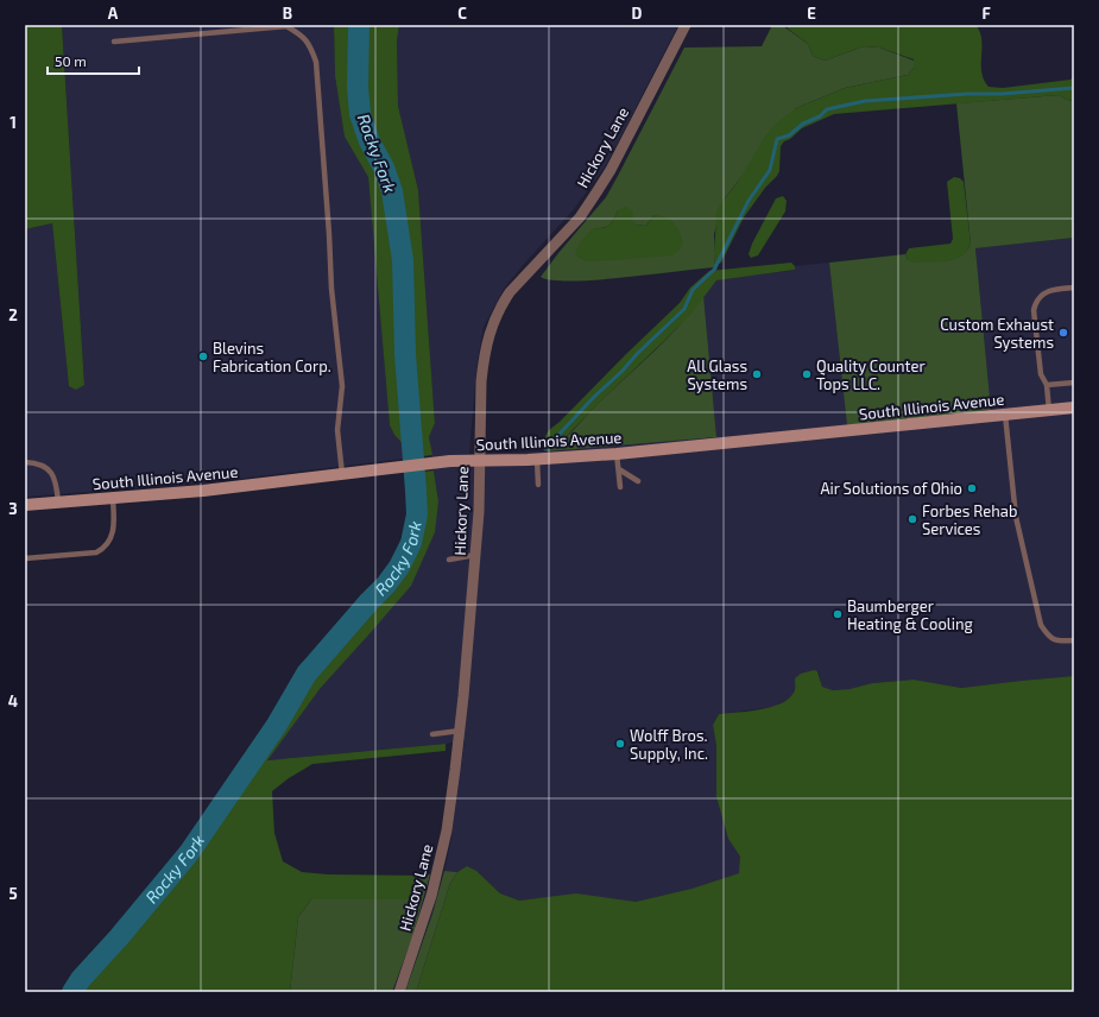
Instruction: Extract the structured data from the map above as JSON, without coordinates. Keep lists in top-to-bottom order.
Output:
{
  "streets": {
    "main road": ["South Illinois Avenue"],
    "street": ["Hickory Lane"]
  },
  "crossings": [
    ["Hickory Lane", "South Illinois Avenue"]
  ],
  "water": ["Rocky Fork"],
  "places": [
    "Custom Exhaust Systems",
    "Blevins Fabrication Corp.",
    "All Glass Systems",
    "Quality Counter Tops LLC.",
    "Air Solutions of Ohio",
    "Forbes Rehab Services",
    "Baumberger Heating & Cooling",
    "Wolff Bros. Supply, Inc."
  ],
  "scale_bar": "50 m",
  "grid": {
    "columns": [
      "A",
      "B",
      "C",
      "D",
      "E",
      "F"
    ],
    "rows": [
      "1",
      "2",
      "3",
      "4",
      "5"
    ]
  }
}
